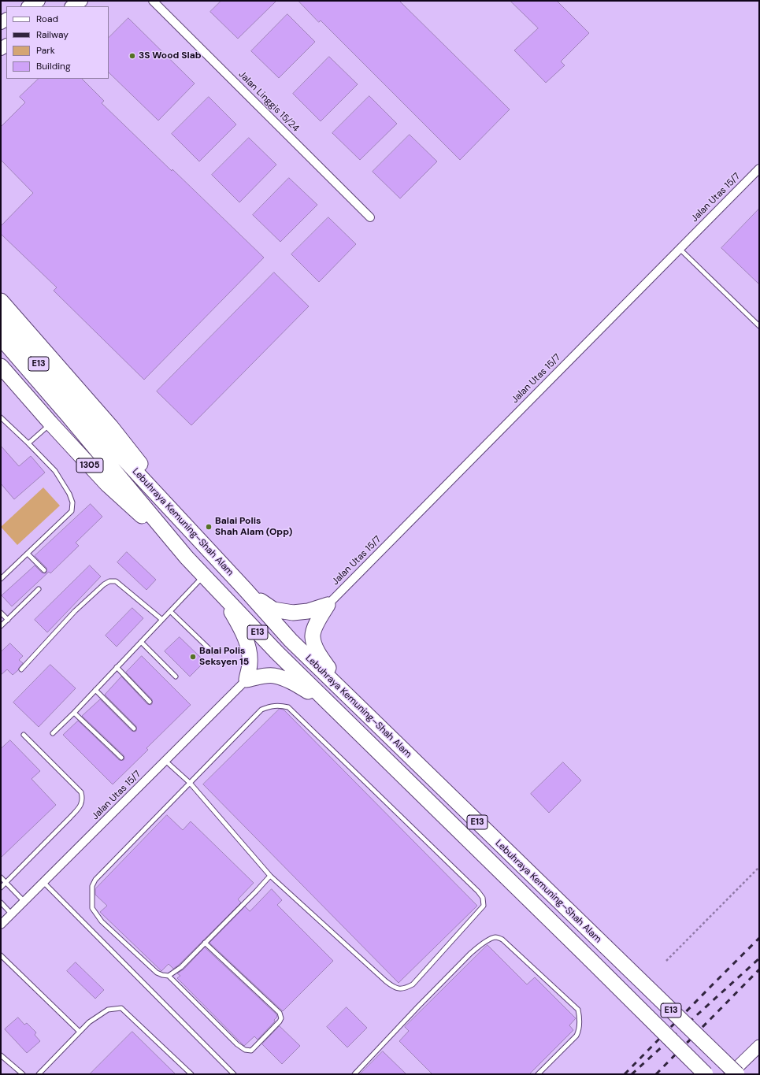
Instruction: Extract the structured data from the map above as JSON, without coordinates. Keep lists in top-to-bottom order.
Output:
{
  "streets": {
    "highway": ["E13", "1305", "Lebuhraya Kemuning–Shah Alam"],
    "street": ["Jalan Linggis 15/24", "Jalan Utas 15/7"]
  },
  "crossings": [
    ["1305", "Lebuhraya Kemuning–Shah Alam"]
  ],
  "places": ["3S Wood Slab", "Balai Polis Shah Alam (Opp)", "Balai Polis Seksyen 15"],
  "legend": [
    "Road",
    "Railway",
    "Park",
    "Building"
  ]
}
